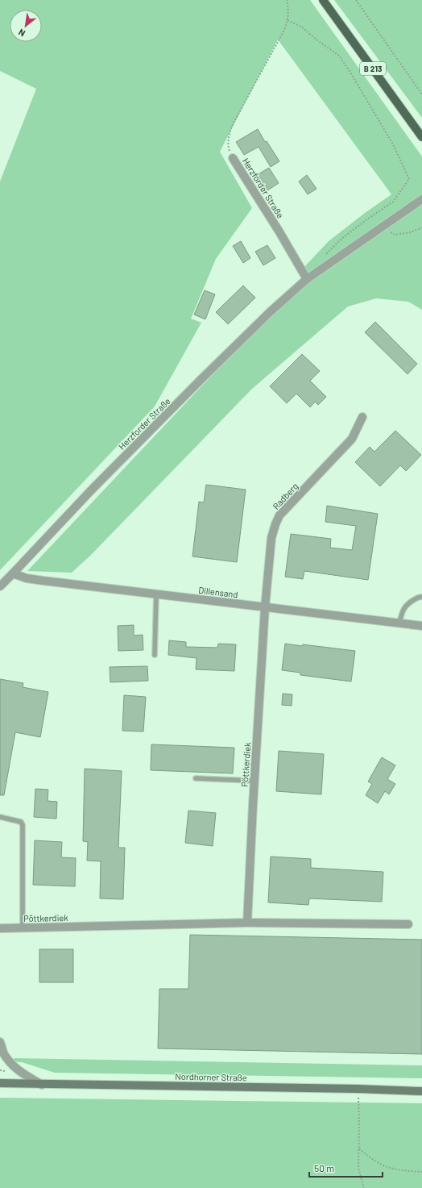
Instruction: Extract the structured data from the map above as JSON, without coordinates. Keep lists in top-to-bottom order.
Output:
{
  "streets": {
    "main road": ["B 213", "Nordhorner Straße"],
    "street": [
      "Herzforder Straße",
      "Radberg",
      "Dillensand",
      "Pöttkerdiek"
    ]
  },
  "crossings": [
    ["Herzforder Straße", "Dillensand"],
    ["Radberg", "Dillensand"],
    ["Radberg", "Pöttkerdiek"],
    ["Dillensand", "Pöttkerdiek"]
  ],
  "scale_bar": "50 m",
  "north": "bottom left"
}
